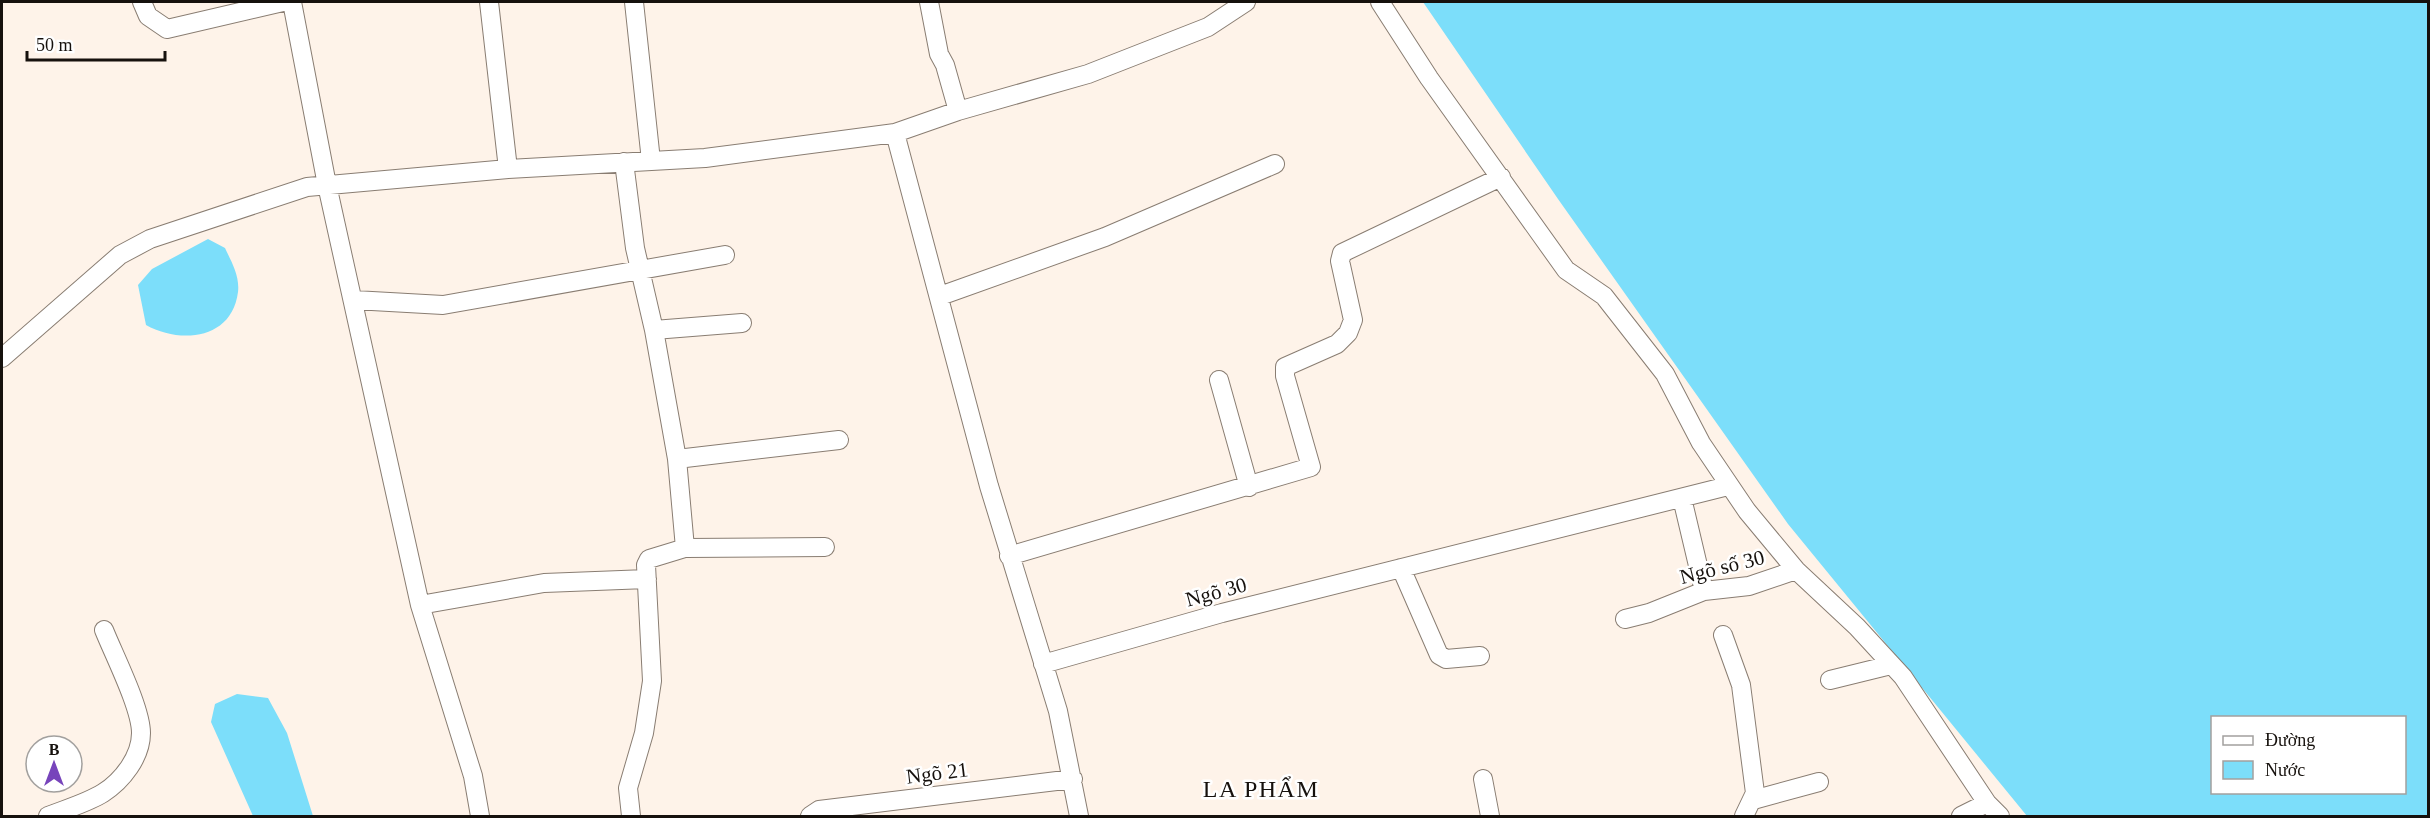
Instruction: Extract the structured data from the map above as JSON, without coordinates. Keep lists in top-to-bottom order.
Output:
{
  "streets": {
    "street": ["Ngõ số 30", "Ngõ 30", "Ngõ 21"]
  },
  "districts": ["LA PHẨM"],
  "legend": ["Đường", "Nước"],
  "scale_bar": "50 m",
  "north": "top"
}
